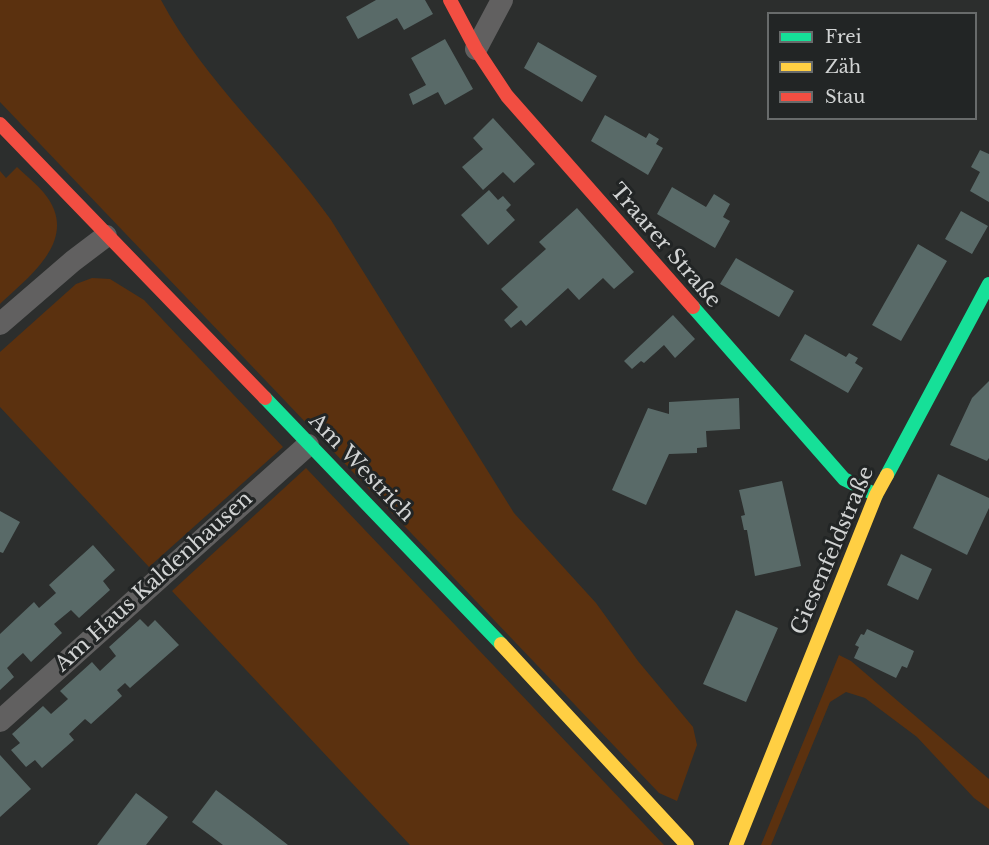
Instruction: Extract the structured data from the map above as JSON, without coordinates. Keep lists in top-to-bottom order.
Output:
{
  "streets": {
    "street": [
      "Traarer Straße",
      "Am Westrich",
      "Giesenfeldstraße",
      "Am Haus Kaldenhausen"
    ]
  },
  "crossings": [
    ["Traarer Straße", "Giesenfeldstraße"],
    ["Am Westrich", "Am Haus Kaldenhausen"]
  ],
  "legend": ["Frei", "Zäh", "Stau"]
}
